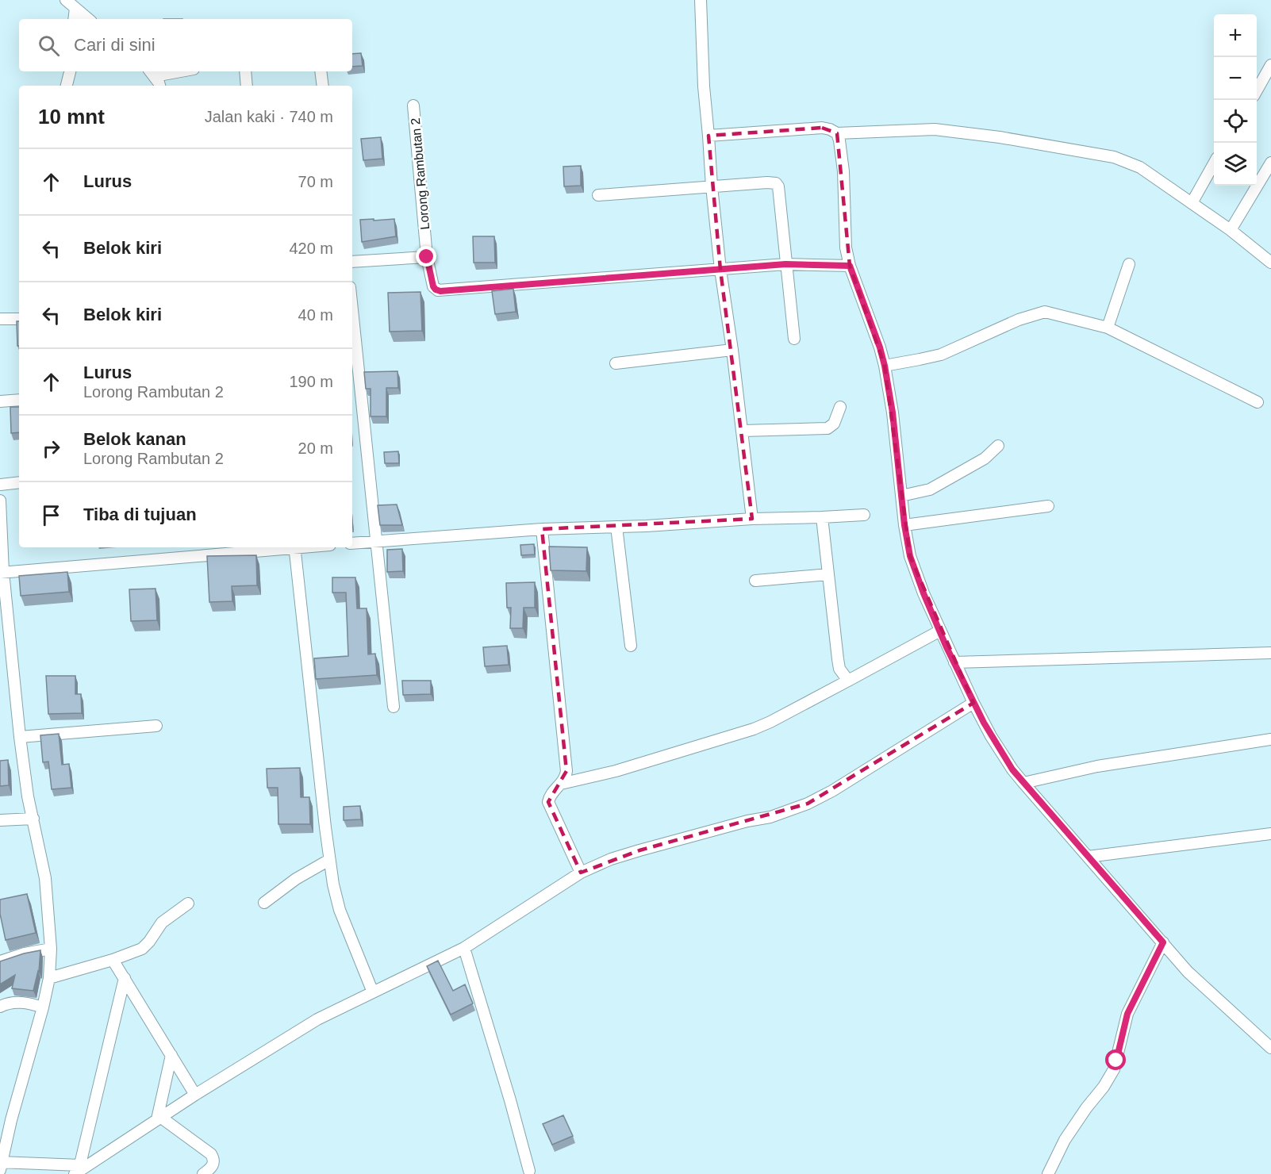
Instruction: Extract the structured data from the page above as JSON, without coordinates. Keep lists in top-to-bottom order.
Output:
{
  "streets": {
    "street": ["Lorong Rambutan 2"]
  },
  "page": {
    "map_buttons": ["+", "−"],
    "search": "Cari di sini",
    "heading": ["10 mnt", "Jalan kaki · 740 m"],
    "list": [
      ["Lurus", "70 m"],
      ["Belok kiri", "420 m"],
      ["Belok kiri", "40 m"],
      ["Lurus", "Lorong Rambutan 2", "190 m"],
      ["Belok kanan", "Lorong Rambutan 2", "20 m"],
      "Tiba di tujuan"
    ]
  }
}
